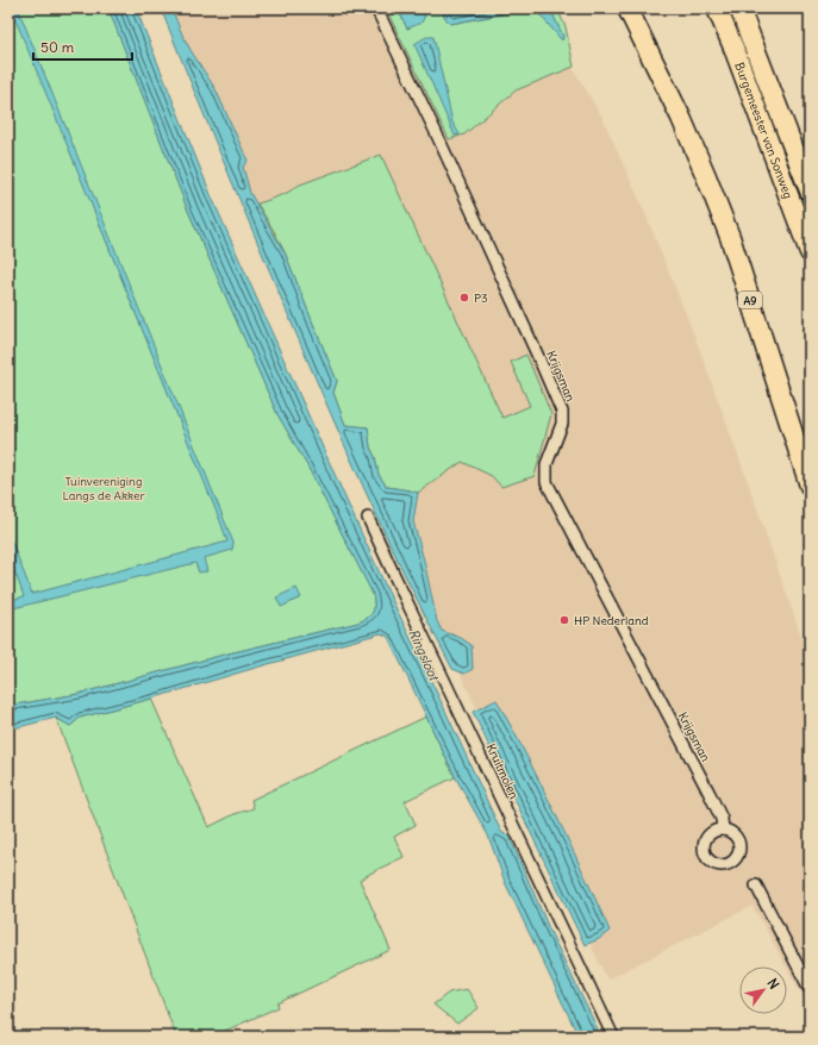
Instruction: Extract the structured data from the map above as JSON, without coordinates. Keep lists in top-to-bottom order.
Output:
{
  "streets": {
    "highway": ["Burgemeester van Sonweg", "A9"],
    "street": ["Krijgsman", "Kruitmolen"]
  },
  "water": ["Ringsloot"],
  "parks": ["Tuinvereniging Langs de Akker"],
  "places": ["P3", "HP Nederland"],
  "scale_bar": "50 m",
  "north": "top right"
}
